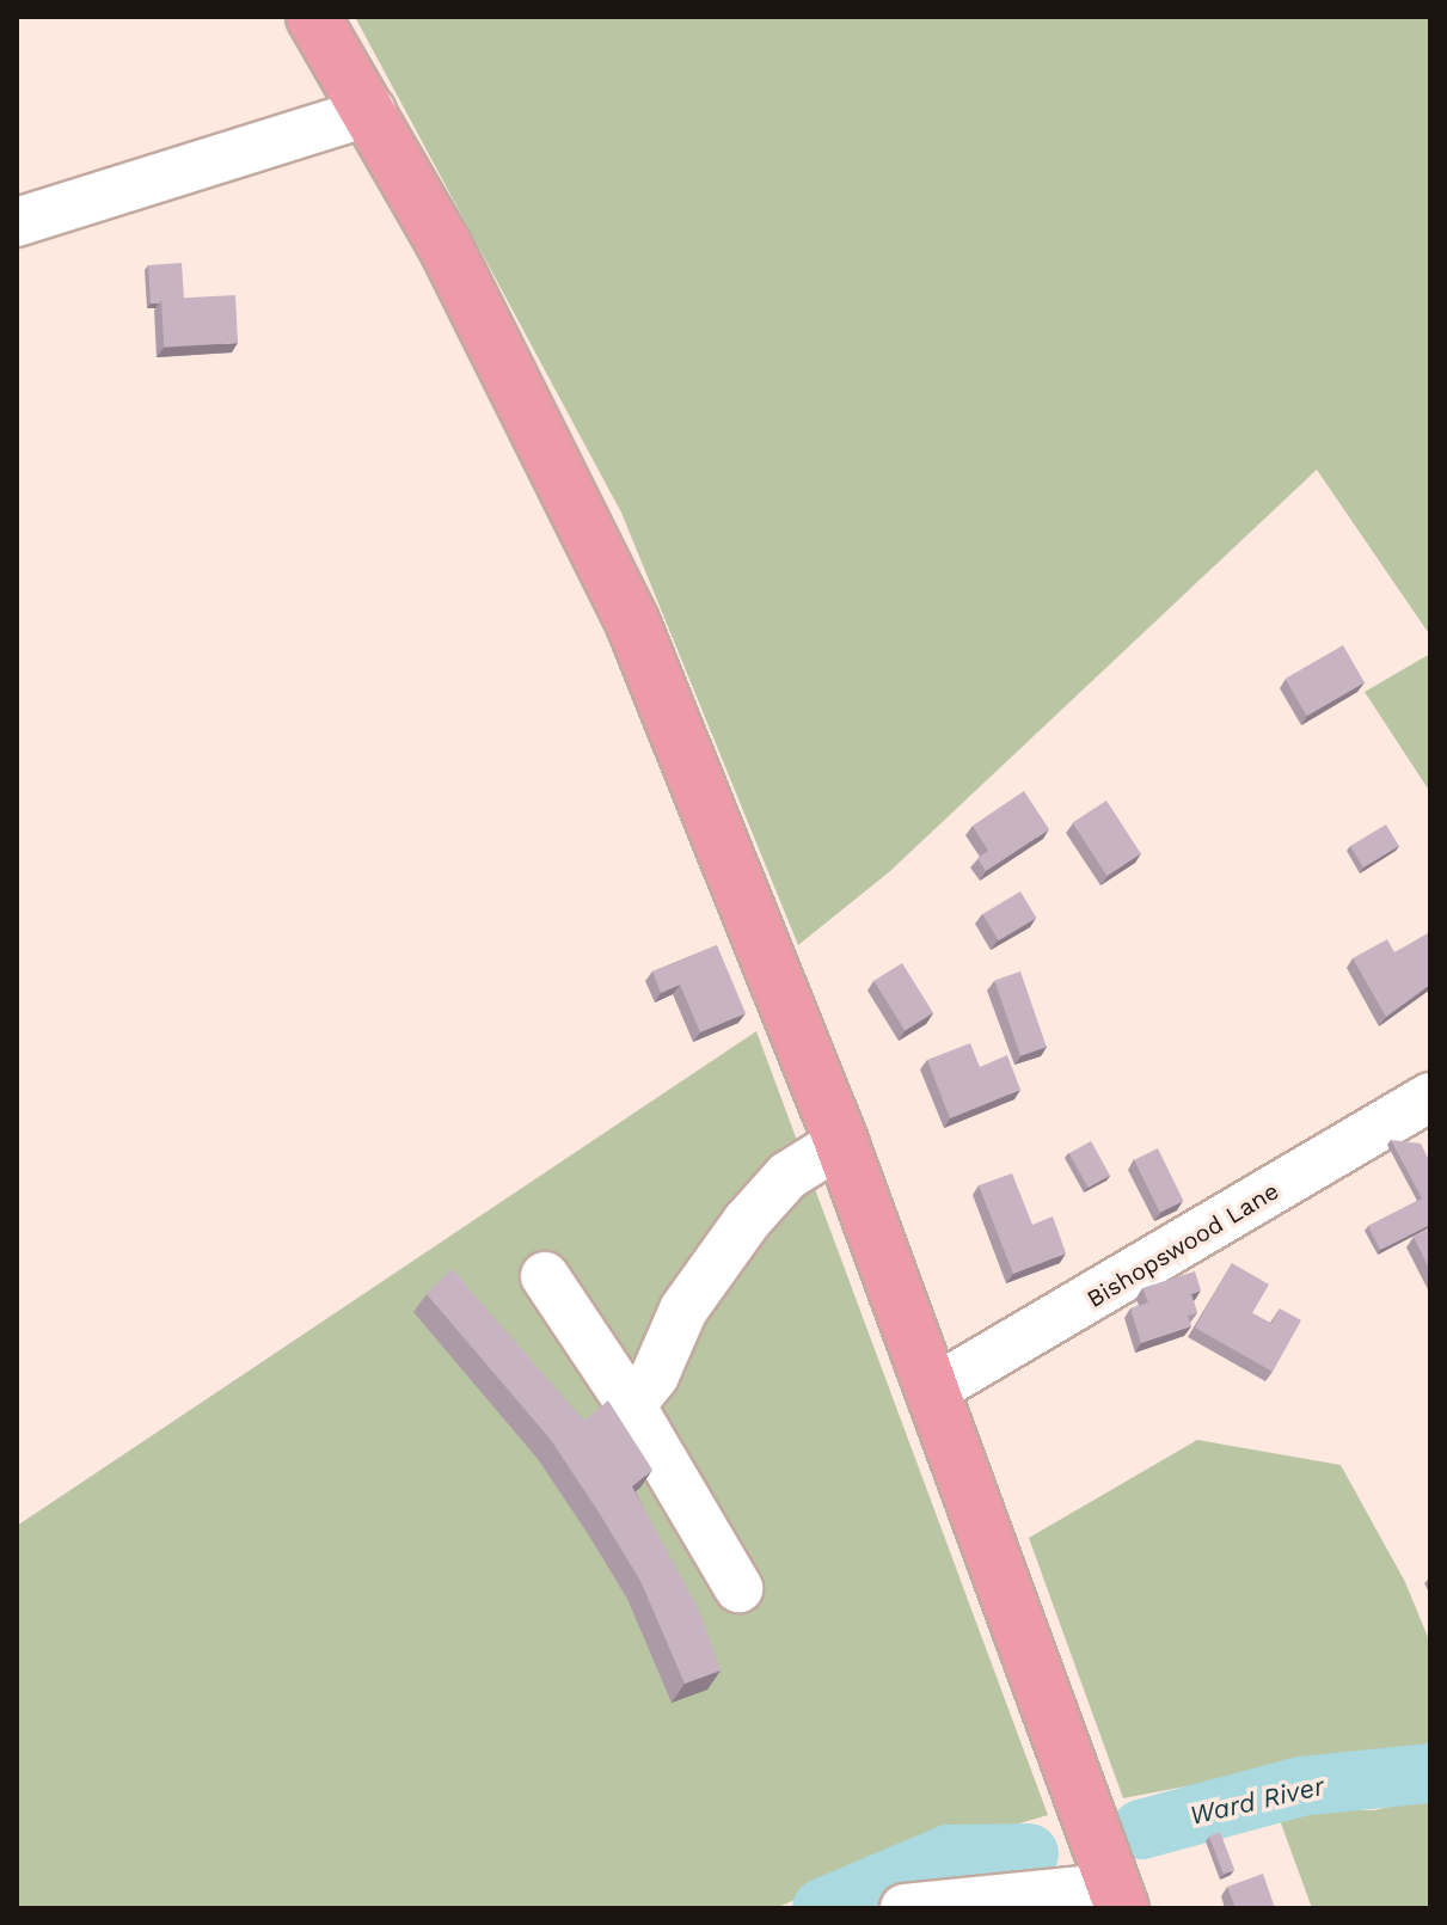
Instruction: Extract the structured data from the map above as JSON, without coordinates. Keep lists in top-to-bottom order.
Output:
{
  "streets": {
    "street": ["Bishopswood Lane"]
  },
  "water": ["Ward River"]
}
